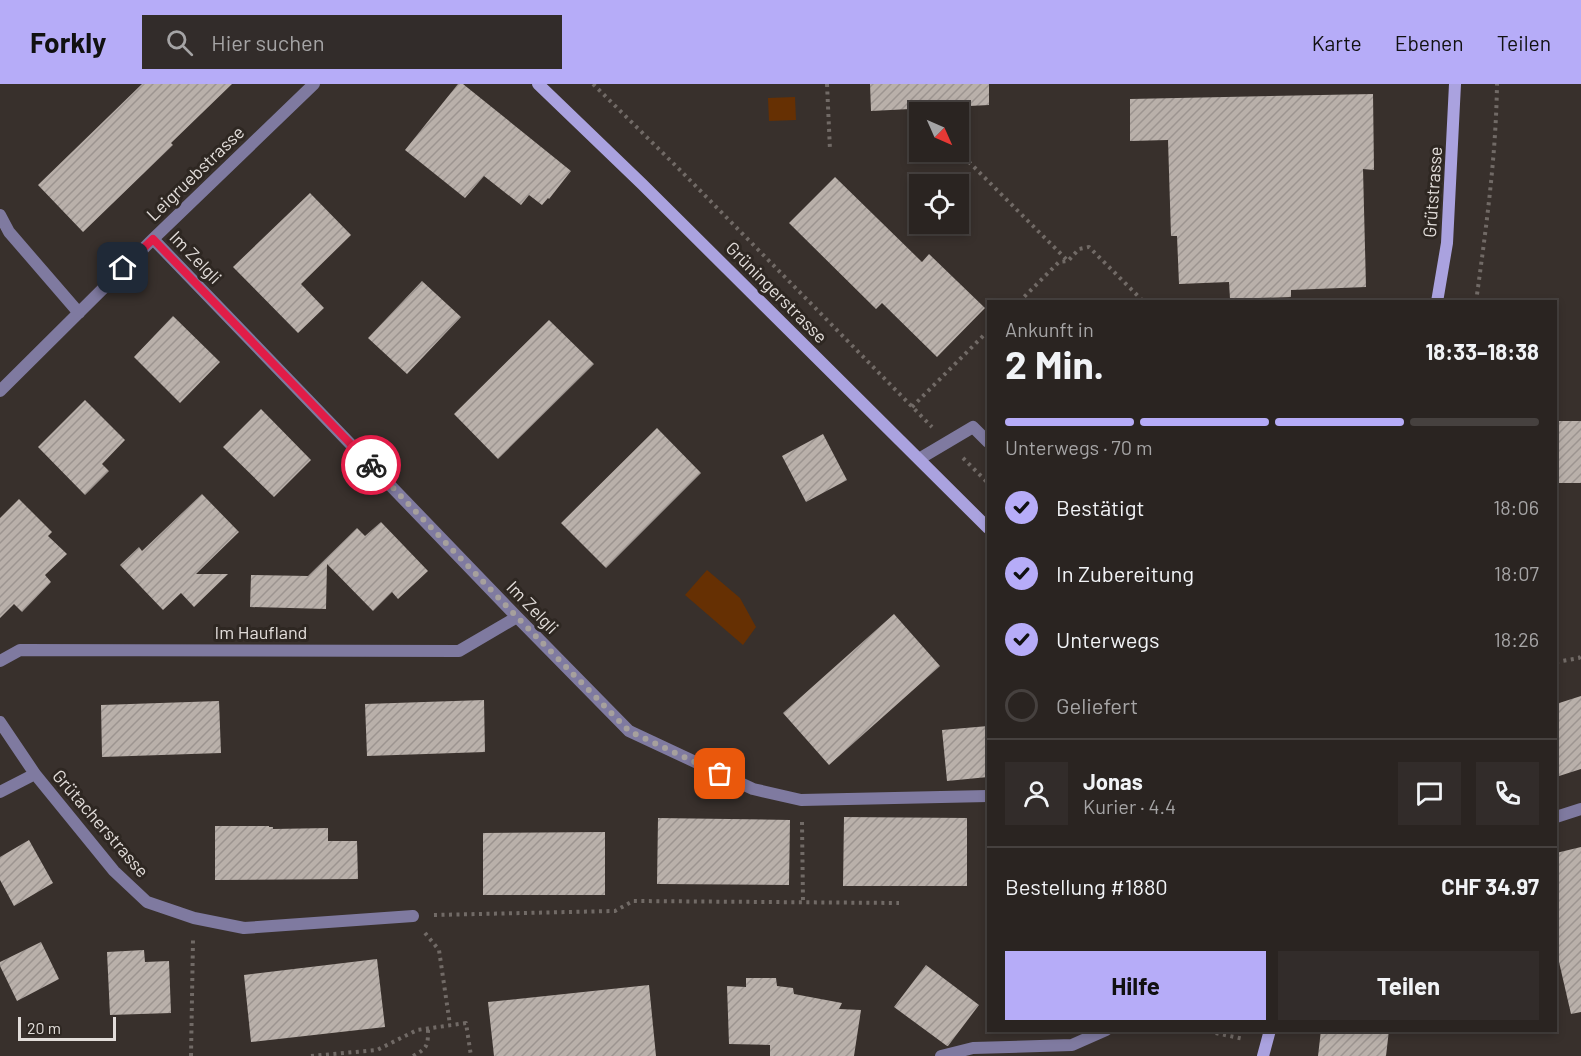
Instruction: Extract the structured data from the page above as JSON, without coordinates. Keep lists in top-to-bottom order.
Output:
{
  "streets": {
    "main road": ["Grütstrasse", "Grüningerstrasse"],
    "street": [
      "Leigruebstrasse",
      "Im Zelgli",
      "Im Haufland",
      "Grütacherstrasse"
    ]
  },
  "crossings": [
    ["Leigruebstrasse", "Im Zelgli"],
    ["Im Zelgli", "Im Haufland"]
  ],
  "scale_bar": "20 m",
  "north": "bottom right",
  "page": {
    "header": "Forkly",
    "search": "Hier suchen",
    "nav": ["Karte", "Ebenen", "Teilen"],
    "heading": ["2 Min.", "Ankunft in", "18:33–18:38"],
    "panel": [
      "Jonas",
      "Kurier · 4.4",
      "Bestellung #1880",
      "CHF 34.97"
    ],
    "bar": "Unterwegs · 70 m",
    "list": [
      ["Bestätigt", "18:06"],
      ["In Zubereitung", "18:07"],
      ["Unterwegs", "18:26"],
      "Geliefert"
    ],
    "buttons": ["Hilfe", "Teilen"],
    "scale": "20 m"
  }
}
